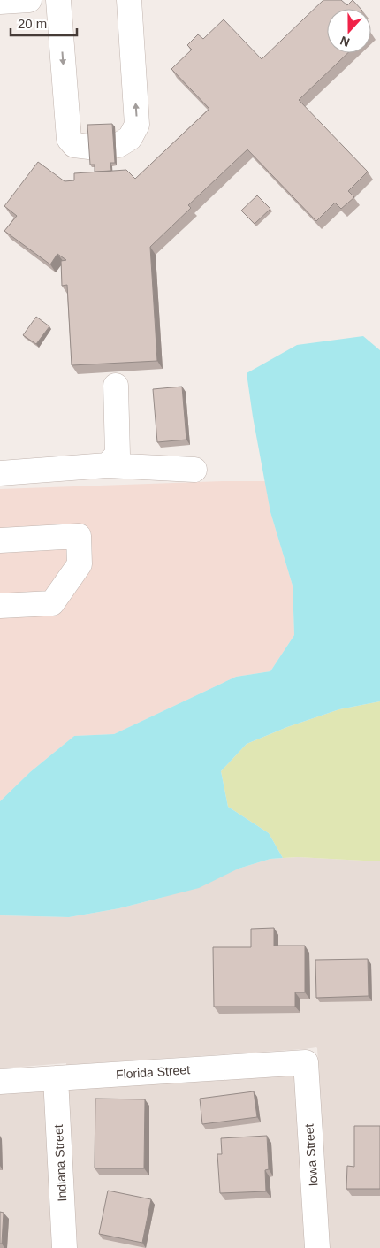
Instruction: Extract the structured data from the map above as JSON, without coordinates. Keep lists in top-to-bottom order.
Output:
{
  "streets": {
    "street": ["Florida Street", "Iowa Street", "Indiana Street"]
  },
  "crossings": [
    ["Florida Street", "Iowa Street"],
    ["Florida Street", "Indiana Street"]
  ],
  "scale_bar": "20 m",
  "north": "bottom"
}
